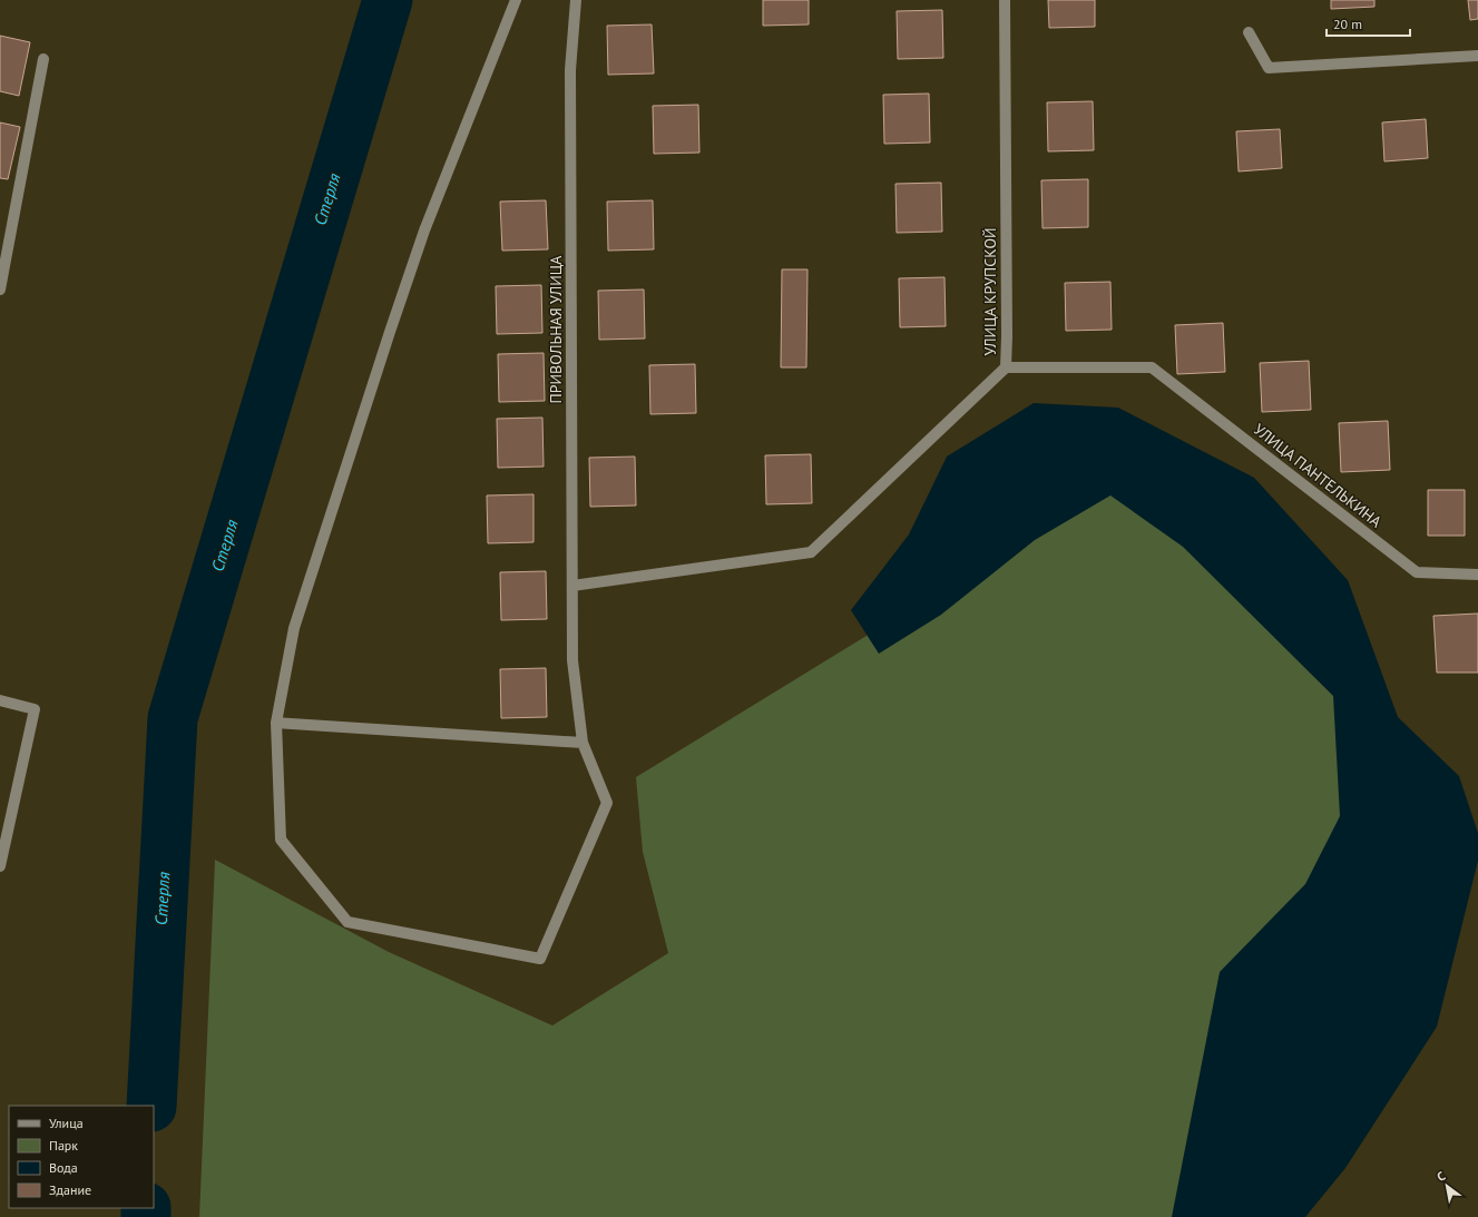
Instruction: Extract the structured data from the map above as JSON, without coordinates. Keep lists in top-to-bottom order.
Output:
{
  "streets": {
    "street": ["УЛИЦА КРУПСКОЙ", "ПРИВОЛЬНАЯ УЛИЦА", "УЛИЦА ПАНТЕЛЬКИНА"]
  },
  "crossings": [
    ["УЛИЦА КРУПСКОЙ", "ПРИВОЛЬНАЯ УЛИЦА"],
    ["УЛИЦА КРУПСКОЙ", "УЛИЦА ПАНТЕЛЬКИНА"]
  ],
  "water": ["Стерля"],
  "legend": [
    "Улица",
    "Парк",
    "Вода",
    "Здание"
  ],
  "scale_bar": "20 m",
  "north": "top left"
}
